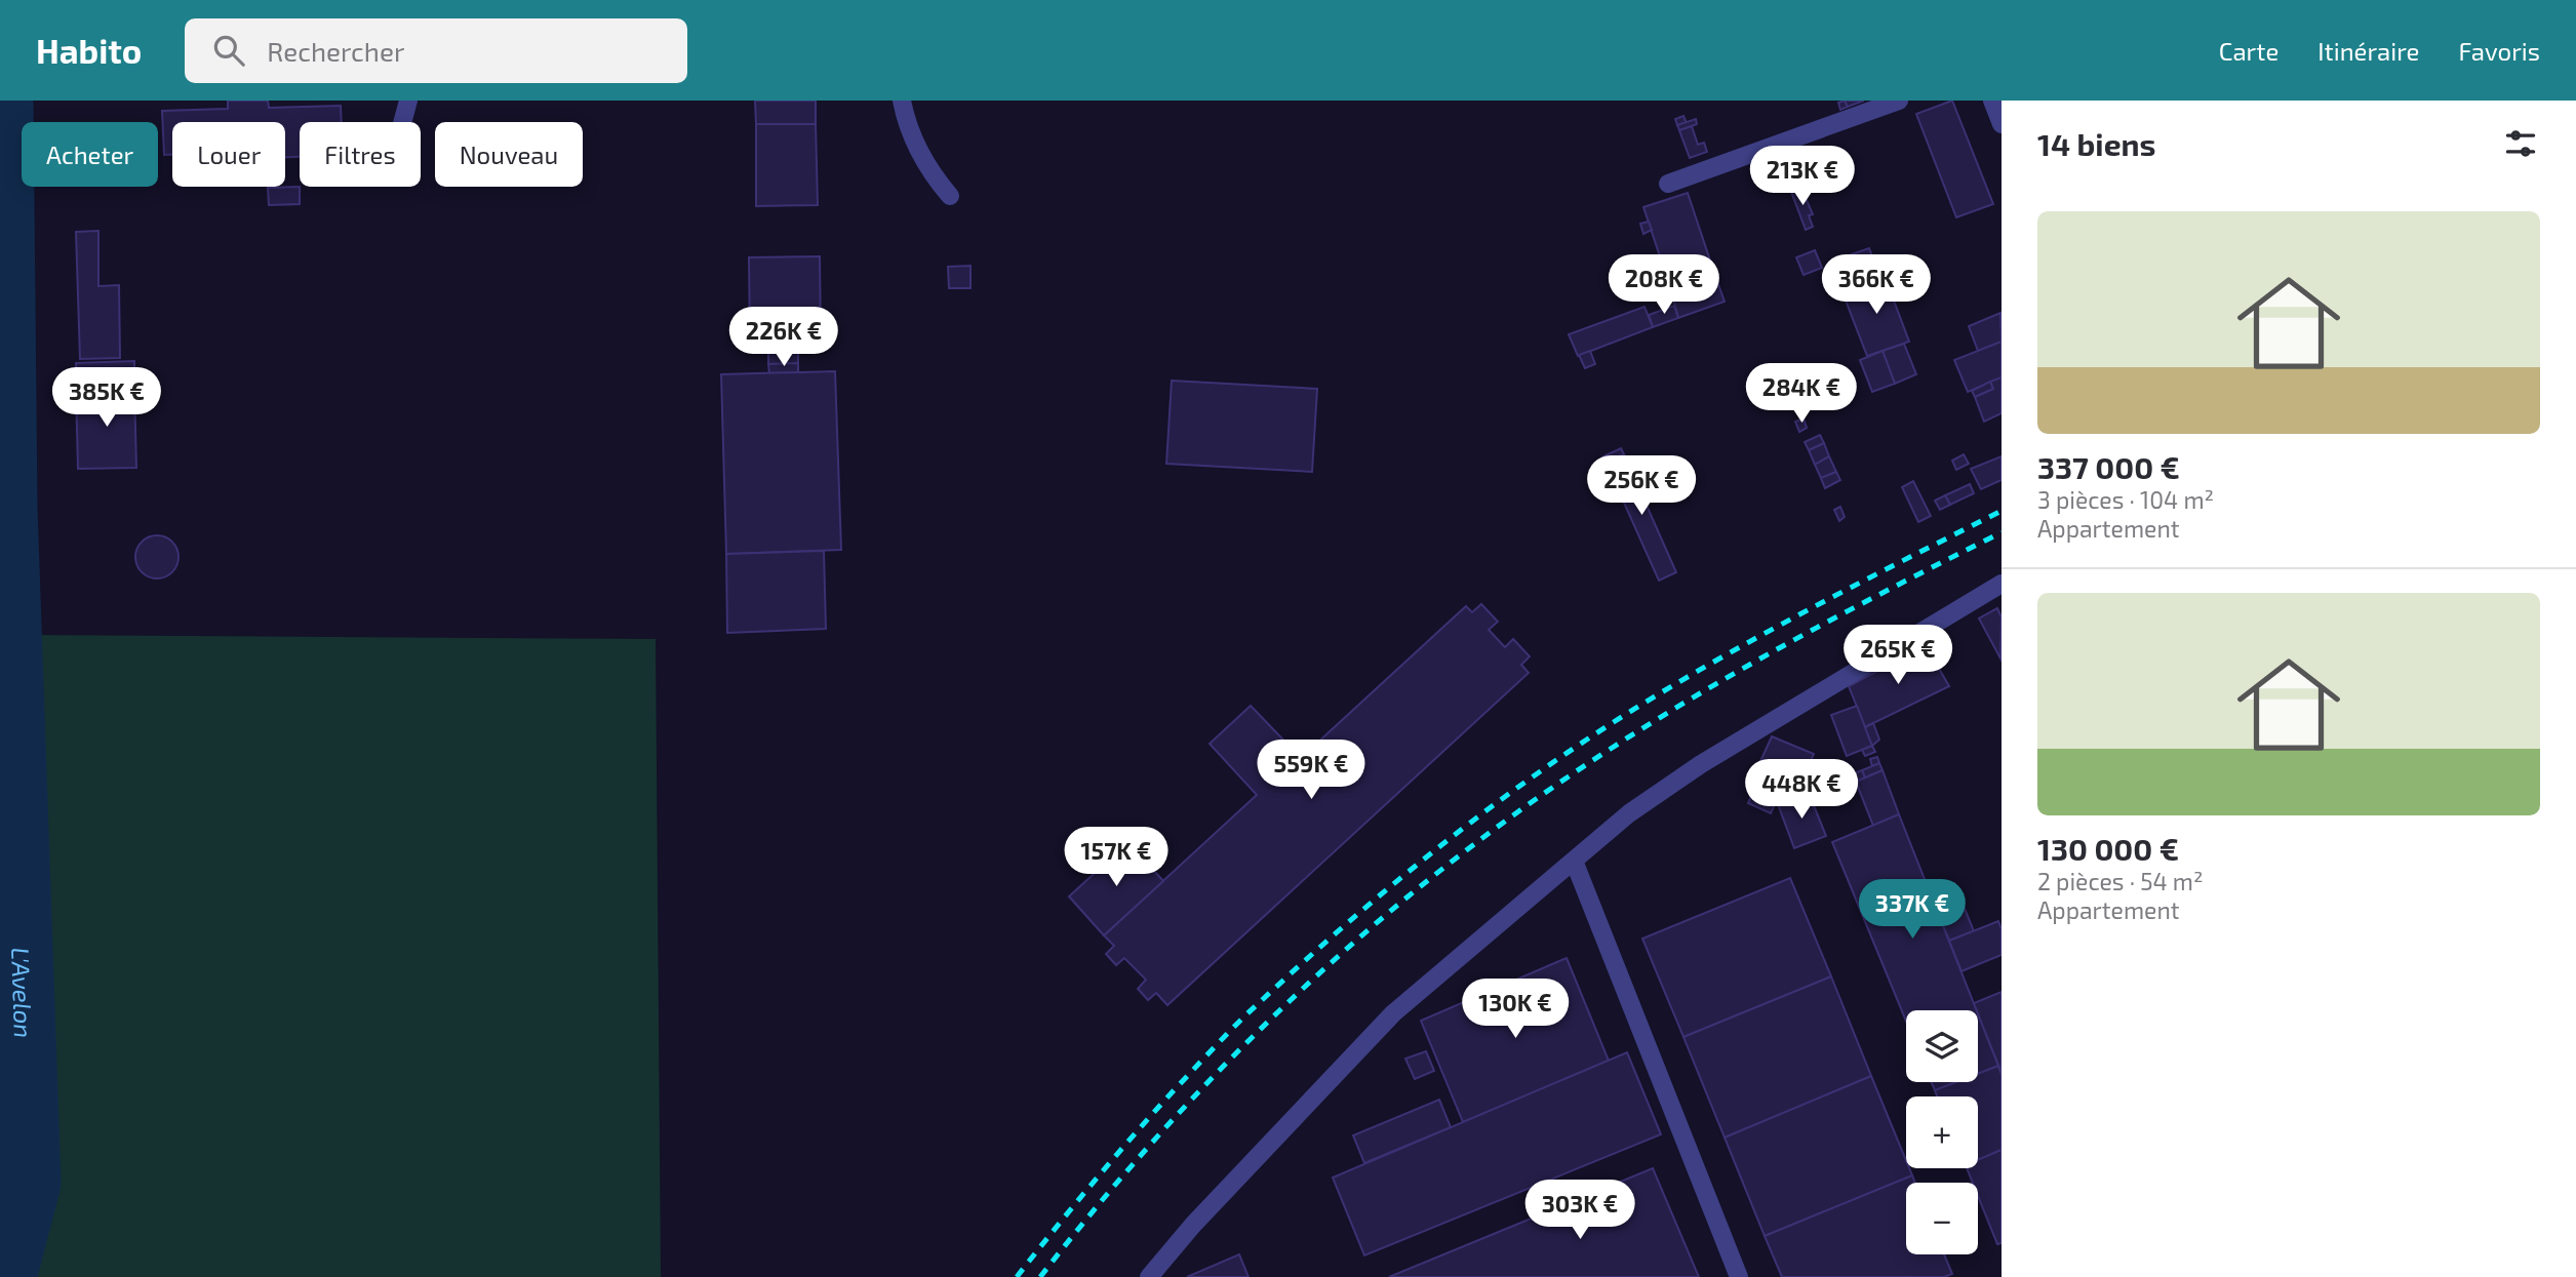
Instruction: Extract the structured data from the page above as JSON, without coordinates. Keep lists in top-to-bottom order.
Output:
{
  "water": ["L'Avelon"],
  "page": {
    "header": "Habito",
    "search": "Rechercher",
    "nav": ["Carte", "Itinéraire", "Favoris"],
    "heading": "14 biens",
    "chip": [
      "Acheter",
      "Louer",
      "Filtres",
      "Nouveau"
    ],
    "price": [
      "213K €",
      "208K €",
      "366K €",
      "226K €",
      "284K €",
      "385K €",
      "256K €",
      "265K €",
      "559K €",
      "448K €",
      "157K €",
      "337K €",
      "130K €",
      "303K €"
    ],
    "list": [
      {
        "name": "337 000 €",
        "note": "3 pièces · 104 m² · Appartement"
      },
      {
        "name": "130 000 €",
        "note": "2 pièces · 54 m² · Appartement"
      }
    ],
    "map_buttons": ["+", "−"]
  }
}
